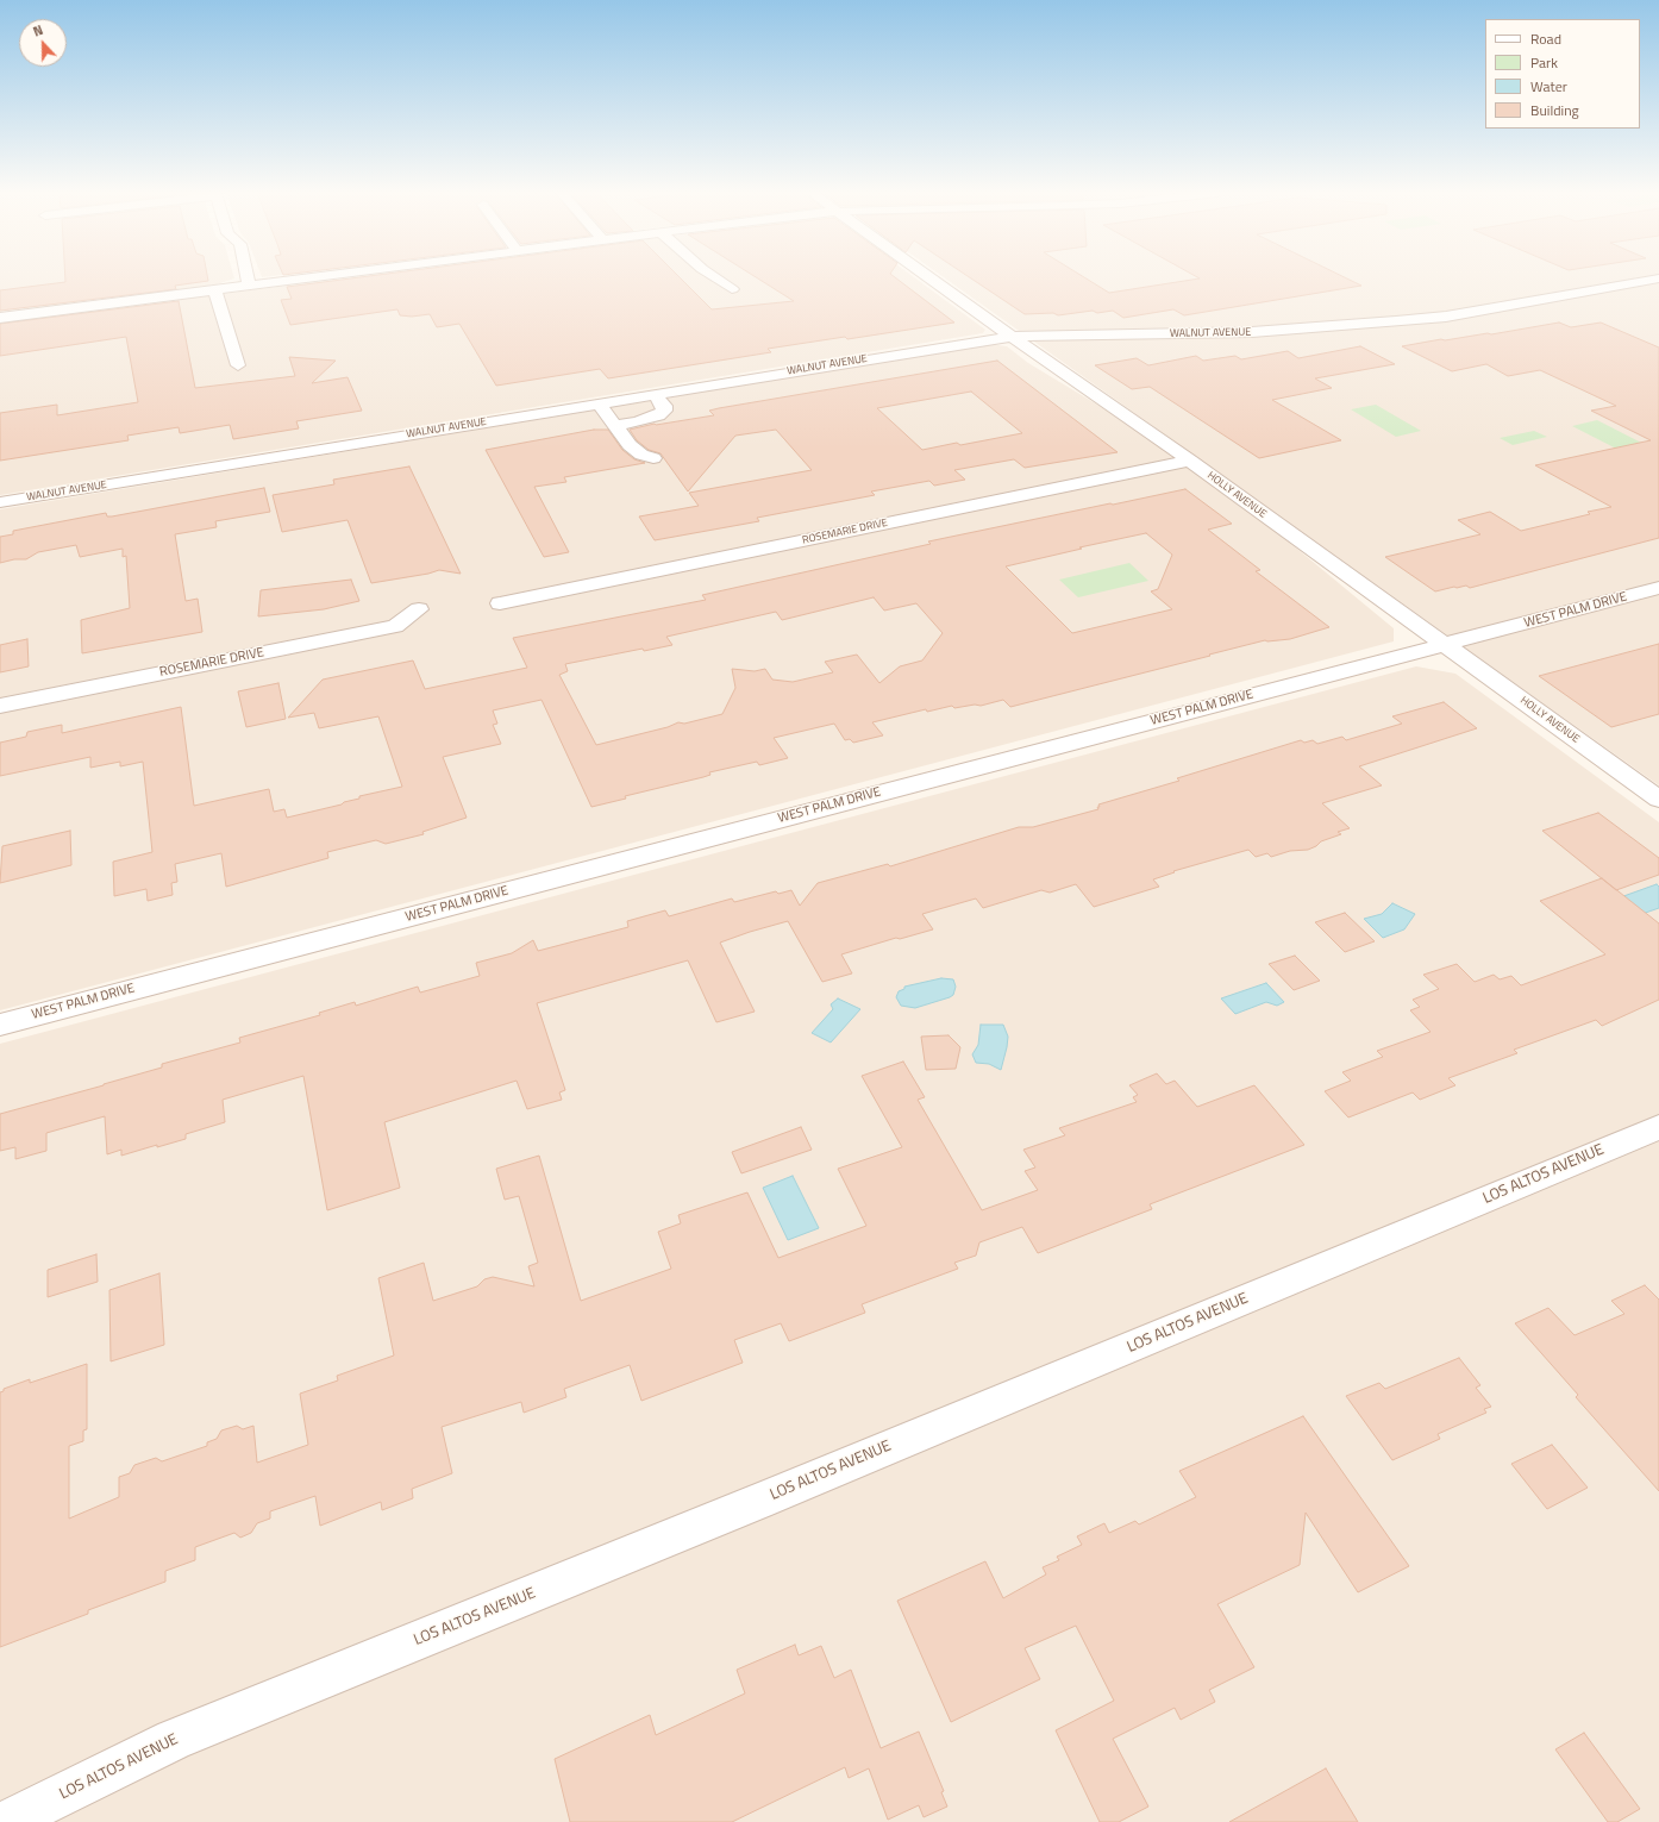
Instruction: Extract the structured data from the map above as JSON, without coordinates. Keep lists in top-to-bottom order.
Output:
{
  "streets": {
    "street": [
      "WALNUT AVENUE",
      "HOLLY AVENUE",
      "ROSEMARIE DRIVE",
      "WEST PALM DRIVE",
      "LOS ALTOS AVENUE"
    ]
  },
  "crossings": [
    ["WALNUT AVENUE", "HOLLY AVENUE"],
    ["HOLLY AVENUE", "ROSEMARIE DRIVE"],
    ["HOLLY AVENUE", "WEST PALM DRIVE"]
  ],
  "legend": [
    "Road",
    "Park",
    "Water",
    "Building"
  ],
  "north": "top"
}
